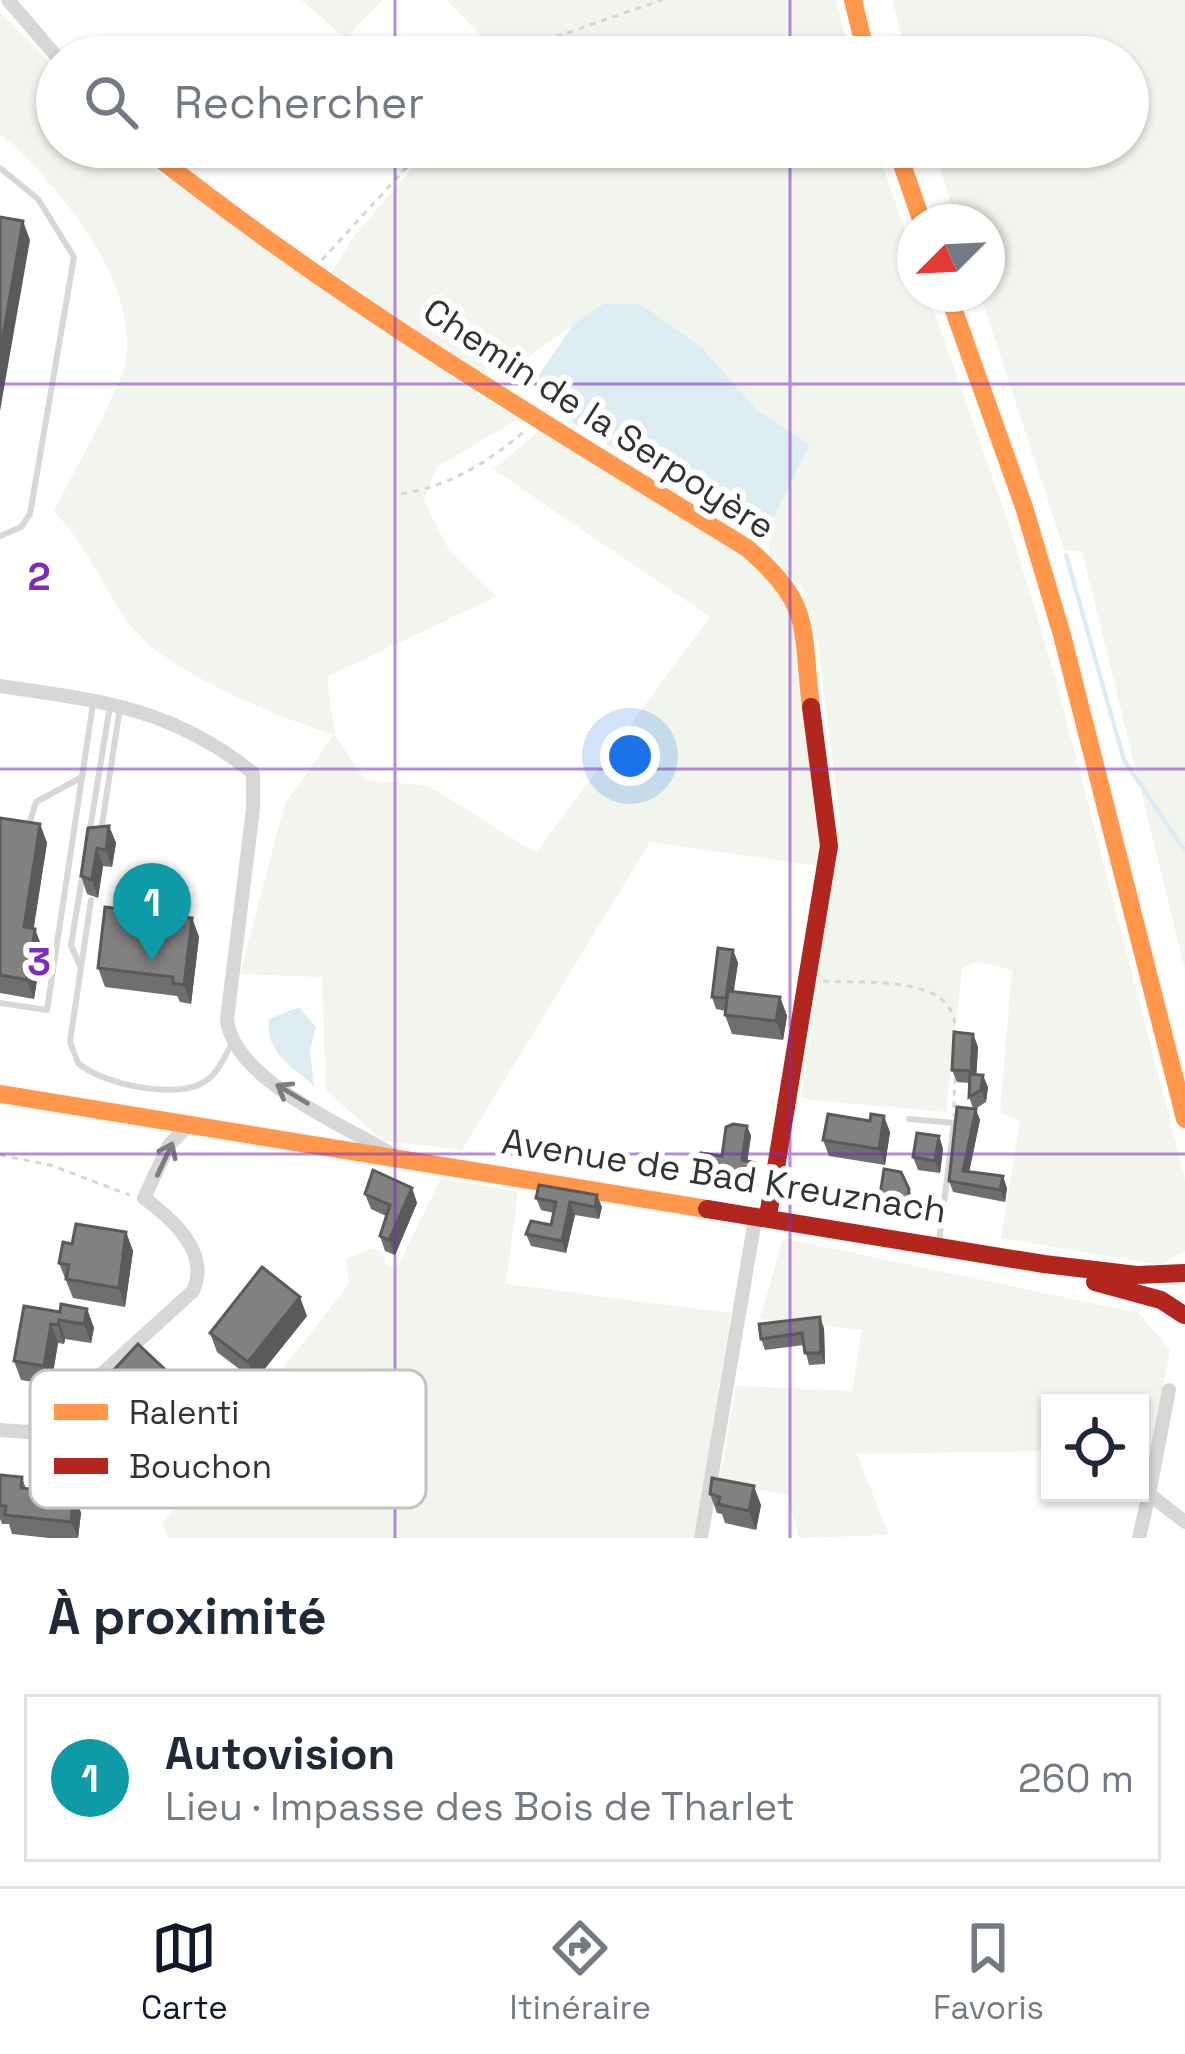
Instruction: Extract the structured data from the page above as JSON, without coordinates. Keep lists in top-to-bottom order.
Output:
{
  "streets": {
    "main road": ["Chemin de la Serpoyère", "Avenue de Bad Kreuznach"]
  },
  "crossings": [
    ["Chemin de la Serpoyère", "Avenue de Bad Kreuznach"]
  ],
  "legend": ["Ralenti", "Bouchon"],
  "north": "bottom left",
  "page": {
    "search": "Rechercher",
    "pins": "1",
    "heading": "À proximité",
    "list": [
      {
        "mark": "1",
        "name": "Autovision",
        "note": "Lieu · Impasse des Bois de Tharlet",
        "value": "260 m"
      }
    ],
    "nav": ["Carte", "Itinéraire", "Favoris"]
  },
  "grid": {
    "rows": ["2", "3"]
  }
}
